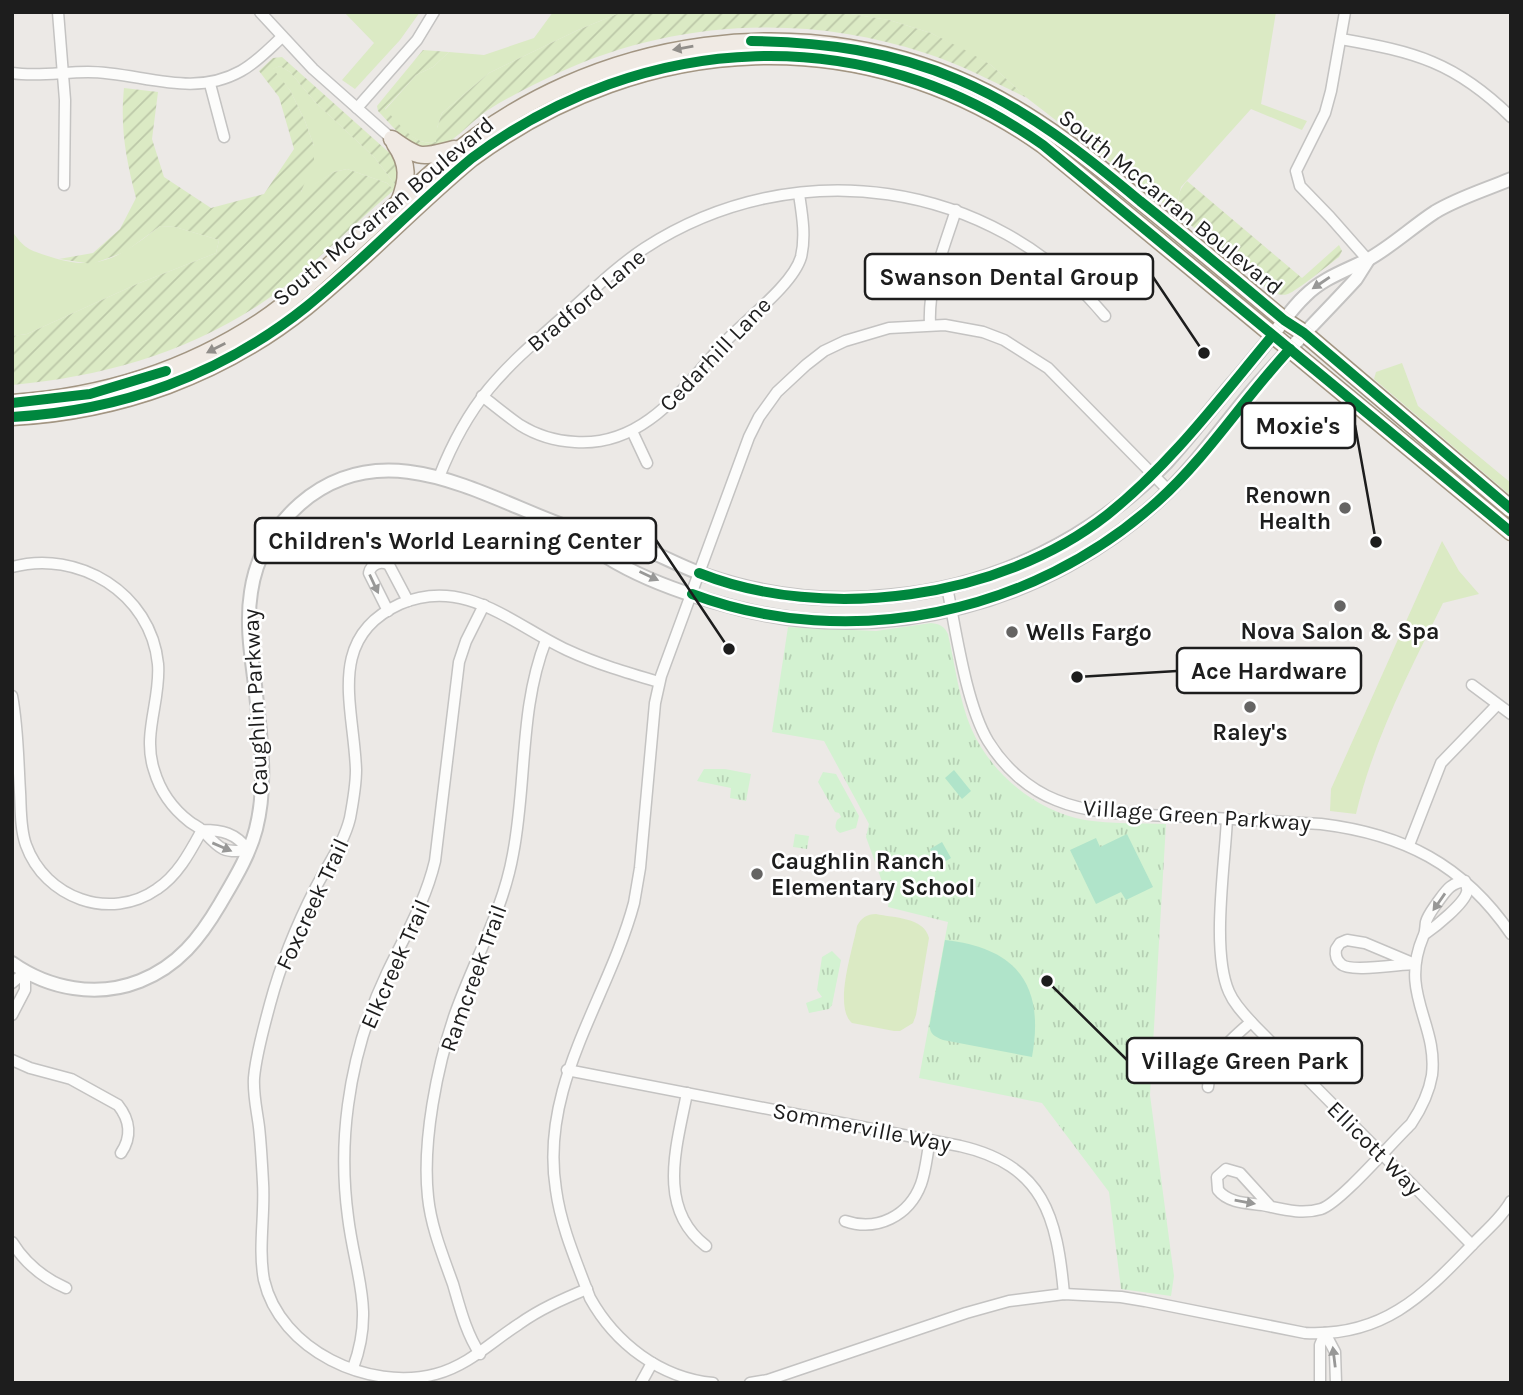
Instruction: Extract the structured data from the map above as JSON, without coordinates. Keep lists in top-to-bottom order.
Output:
{
  "streets": {
    "main road": ["South McCarran Boulevard"],
    "street": [
      "Bradford Lane",
      "Cedarhill Lane",
      "Caughlin Parkway",
      "Village Green Parkway",
      "Foxcreek Trail",
      "Elkcreek Trail",
      "Ramcreek Trail",
      "Sommerville Way",
      "Ellicott Way"
    ]
  },
  "crossings": [
    ["South McCarran Boulevard", "Caughlin Parkway"],
    ["Bradford Lane", "Cedarhill Lane"],
    ["Bradford Lane", "Caughlin Parkway"],
    ["Caughlin Parkway", "Village Green Parkway"],
    ["Village Green Parkway", "Ellicott Way"],
    ["Foxcreek Trail", "Elkcreek Trail"],
    ["Foxcreek Trail", "Ramcreek Trail"]
  ],
  "places": [
    "Swanson Dental Group",
    "Renown Health",
    "Moxie's",
    "Nova Salon & Spa",
    "Wells Fargo",
    "Children's World Learning Center",
    "Ace Hardware",
    "Raley's",
    "Caughlin Ranch Elementary School",
    "Village Green Park"
  ]
}
